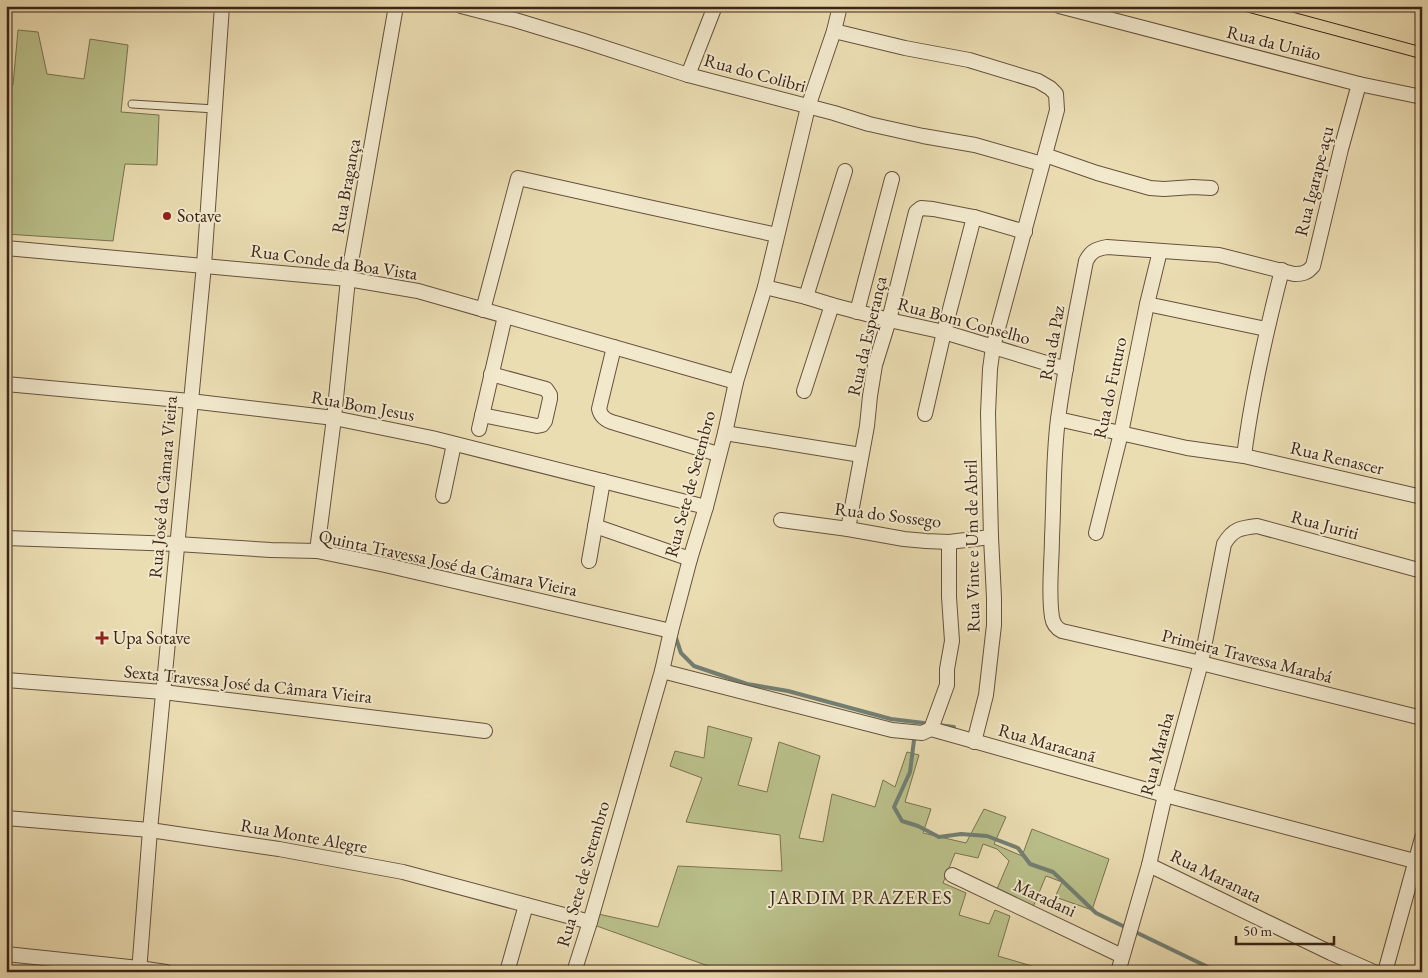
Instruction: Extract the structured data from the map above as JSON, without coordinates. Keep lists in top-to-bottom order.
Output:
{
  "streets": {
    "street": [
      "Rua da União",
      "Rua do Colibri",
      "Rua Igarape-açu",
      "Rua Bragança",
      "Rua Conde da Boa Vista",
      "Rua Bom Conselho",
      "Rua da Esperança",
      "Rua da Paz",
      "Rua do Futuro",
      "Rua Bom Jesus",
      "Rua Renascer",
      "Rua Sete de Setembro",
      "Rua José da Câmara Vieira",
      "Rua do Sossego",
      "Rua Juriti",
      "Rua Vinte e Um de Abril",
      "Quinta Travessa José da Câmara Vieira",
      "Primeira Travessa Marabá",
      "Sexta Travessa José da Câmara Vieira",
      "Rua Maracanã",
      "Rua Maraba",
      "Rua Monte Alegre",
      "Rua Maranata",
      "Maradani"
    ]
  },
  "crossings": [
    ["Rua da União", "Rua Igarape-açu"],
    ["Rua do Colibri", "Rua Sete de Setembro"],
    ["Rua Igarape-açu", "Rua da Paz"],
    ["Rua Bragança", "Rua Conde da Boa Vista"],
    ["Rua Bragança", "Rua Bom Jesus"],
    ["Rua Bragança", "Quinta Travessa José da Câmara Vieira"],
    ["Rua Conde da Boa Vista", "Rua Sete de Setembro"],
    ["Rua Conde da Boa Vista", "Rua José da Câmara Vieira"],
    ["Rua Bom Conselho", "Rua da Esperança"],
    ["Rua Bom Conselho", "Rua da Paz"],
    ["Rua Bom Conselho", "Rua Sete de Setembro"],
    ["Rua Bom Conselho", "Rua Vinte e Um de Abril"],
    ["Rua da Esperança", "Rua do Sossego"],
    ["Rua da Paz", "Rua do Futuro"],
    ["Rua da Paz", "Rua Renascer"],
    ["Rua da Paz", "Primeira Travessa Marabá"],
    ["Rua do Futuro", "Rua Renascer"],
    ["Rua Bom Jesus", "Rua Sete de Setembro"],
    ["Rua Bom Jesus", "Rua José da Câmara Vieira"],
    ["Rua Sete de Setembro", "Quinta Travessa José da Câmara Vieira"],
    ["Rua Sete de Setembro", "Rua Maracanã"],
    ["Rua Sete de Setembro", "Rua Monte Alegre"],
    ["Rua José da Câmara Vieira", "Quinta Travessa José da Câmara Vieira"],
    ["Rua José da Câmara Vieira", "Sexta Travessa José da Câmara Vieira"],
    ["Rua José da Câmara Vieira", "Rua Monte Alegre"],
    ["Rua do Sossego", "Rua Vinte e Um de Abril"],
    ["Rua Juriti", "Rua Maraba"],
    ["Rua Vinte e Um de Abril", "Rua Maracanã"],
    ["Primeira Travessa Marabá", "Rua Maraba"],
    ["Rua Maracanã", "Rua Maraba"],
    ["Rua Maraba", "Rua Maranata"],
    ["Rua Maraba", "Maradani"]
  ],
  "districts": ["JARDIM PRAZERES"],
  "places": {
    "other": ["Sotave"],
    "health": ["Upa Sotave"]
  },
  "scale_bar": "50 m"
}
